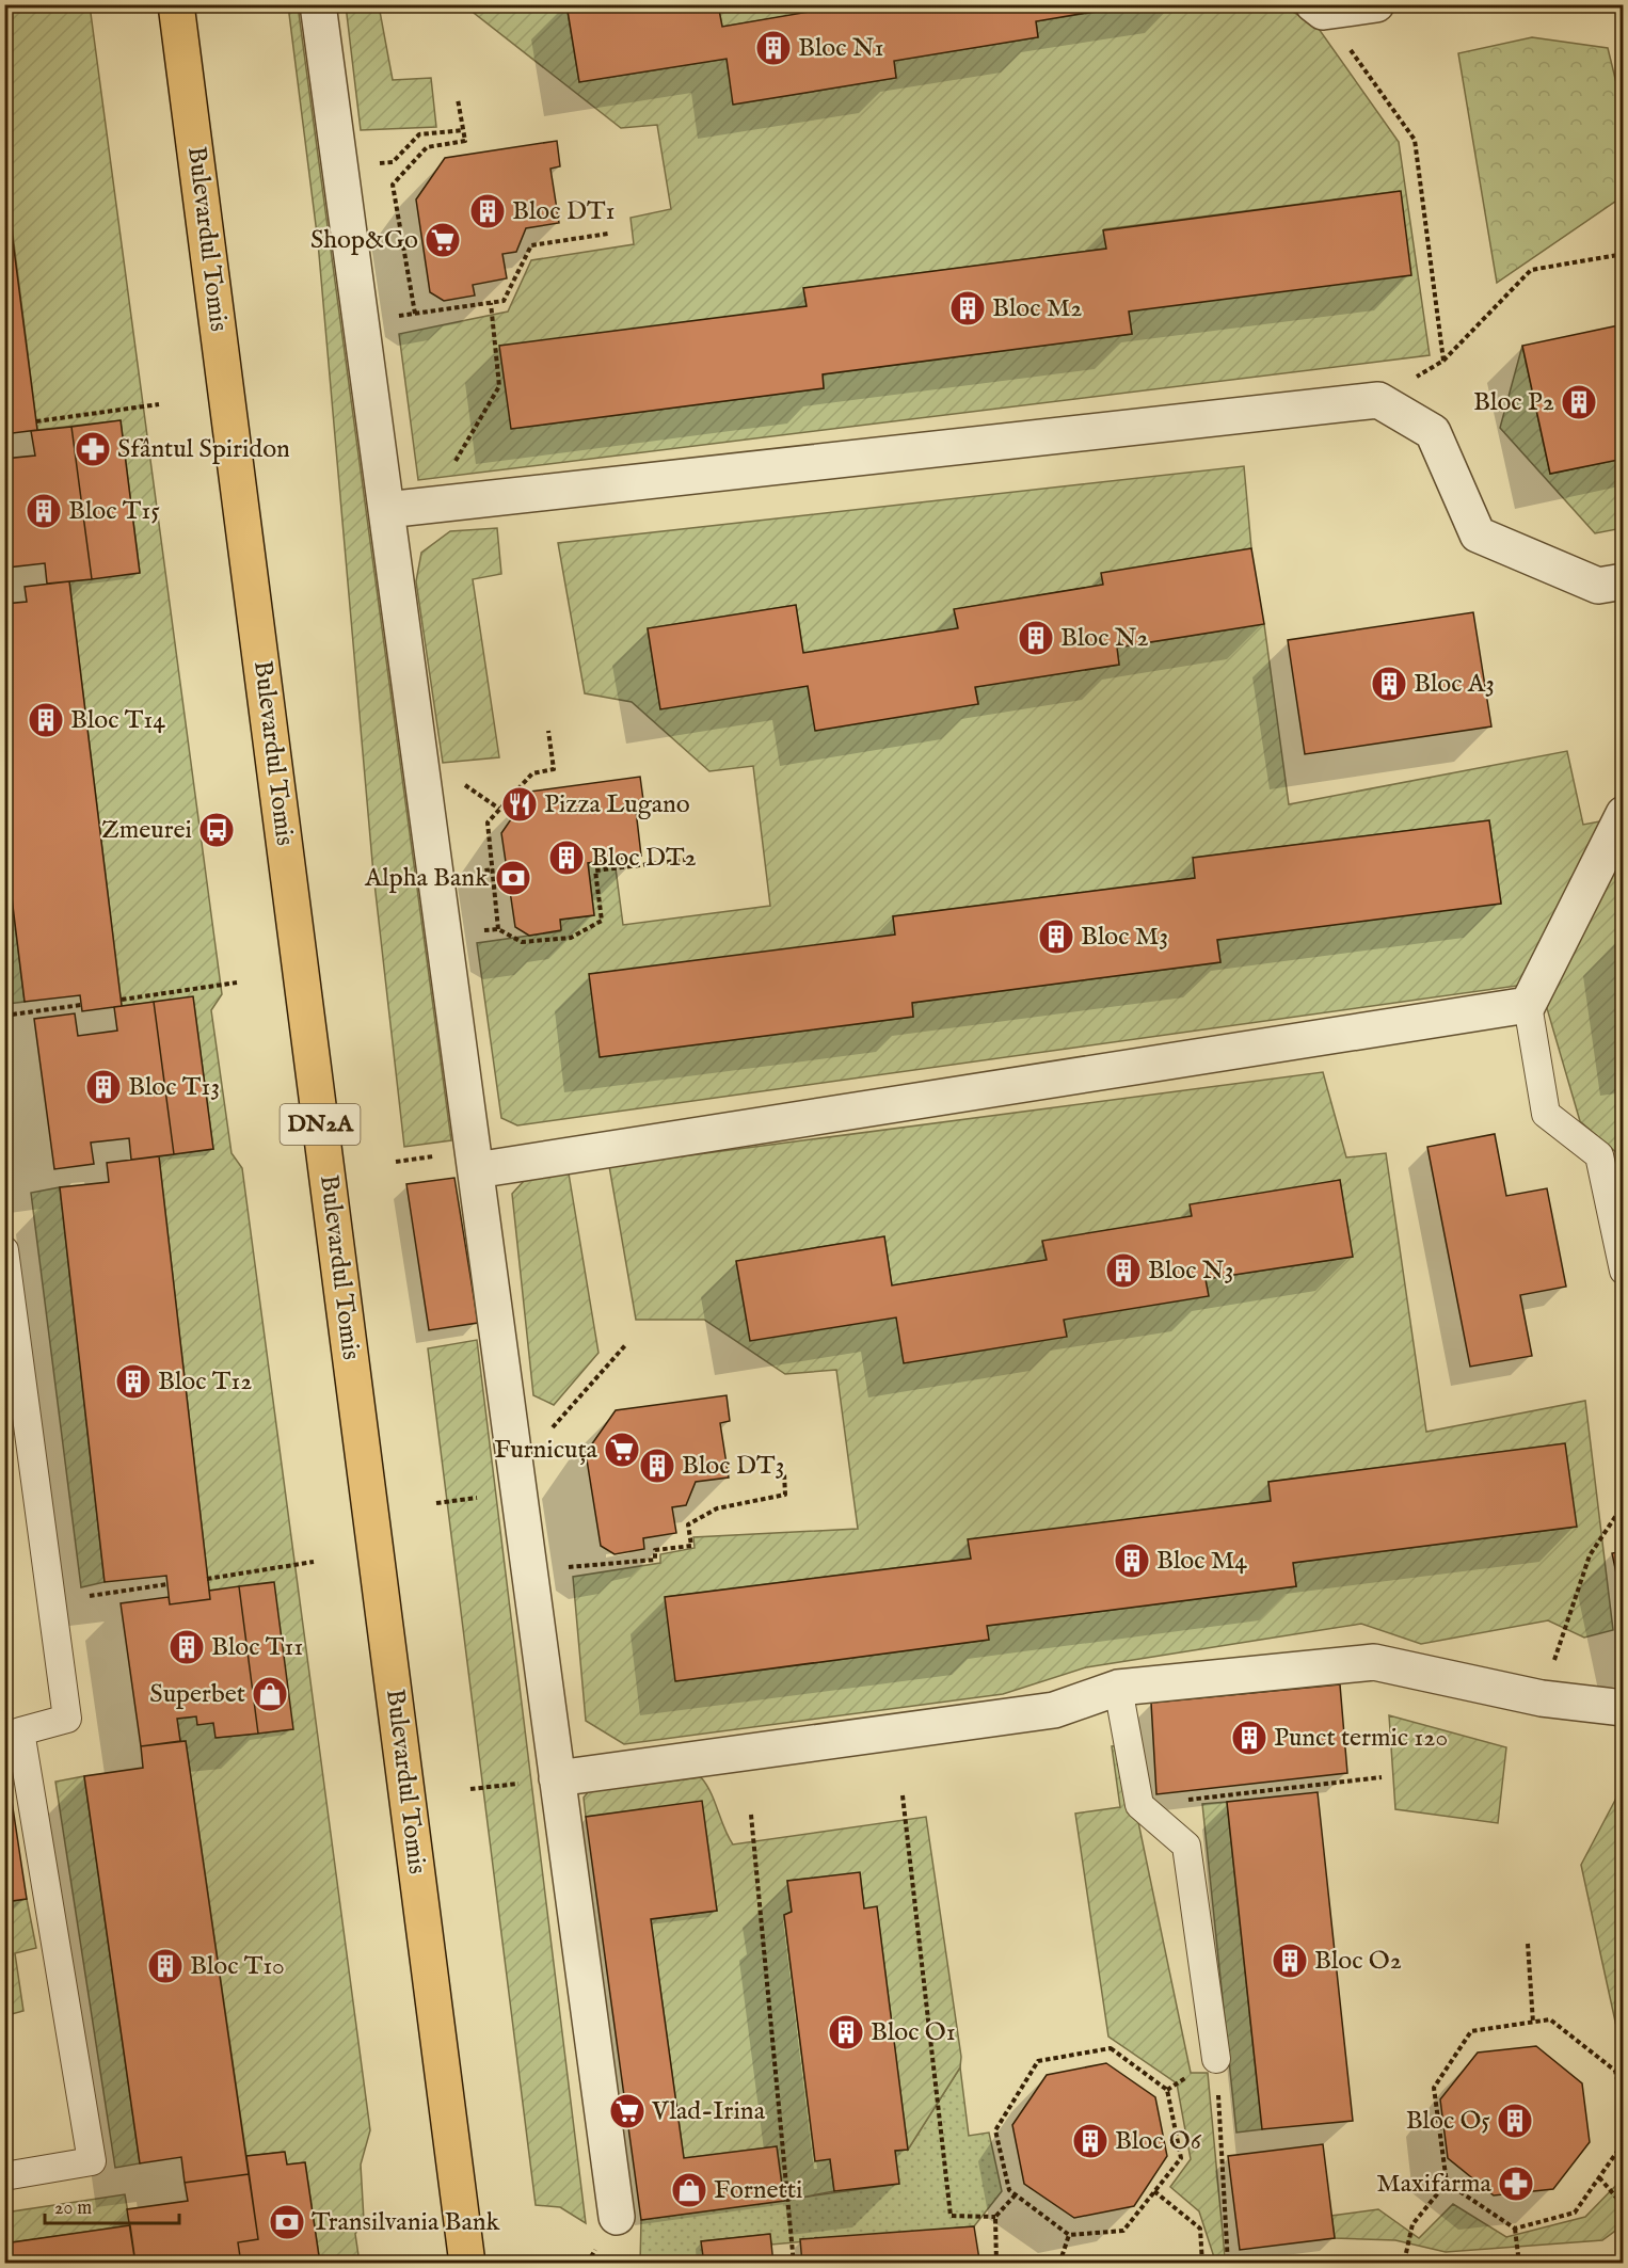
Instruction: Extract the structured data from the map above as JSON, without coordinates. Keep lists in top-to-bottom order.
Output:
{
  "streets": {
    "main road": ["Bulevardul Tomis", "DN2A"]
  },
  "places": {
    "building": [
      "Bloc N1",
      "Bloc DT1",
      "Bloc M2",
      "Bloc P2",
      "Bloc T15",
      "Bloc N2",
      "Bloc A3",
      "Bloc T14",
      "Bloc DT2",
      "Bloc M3",
      "Bloc T13",
      "Bloc N3",
      "Bloc T12",
      "Bloc DT3",
      "Bloc M4",
      "Bloc T11",
      "Punct termic 120",
      "Bloc O2",
      "Bloc T10",
      "Bloc O1",
      "Bloc O5",
      "Bloc O6"
    ],
    "supermarket": ["Shop&Go", "Furnicuța", "Vlad-Irina"],
    "pharmacy": ["Sfântul Spiridon", "Maxifarma"],
    "restaurant": ["Pizza Lugano"],
    "bus stop": ["Zmeurei"],
    "bank": ["Alpha Bank", "Transilvania Bank"],
    "shop": ["Superbet", "Fornetti"]
  },
  "scale_bar": "20 m"
}
